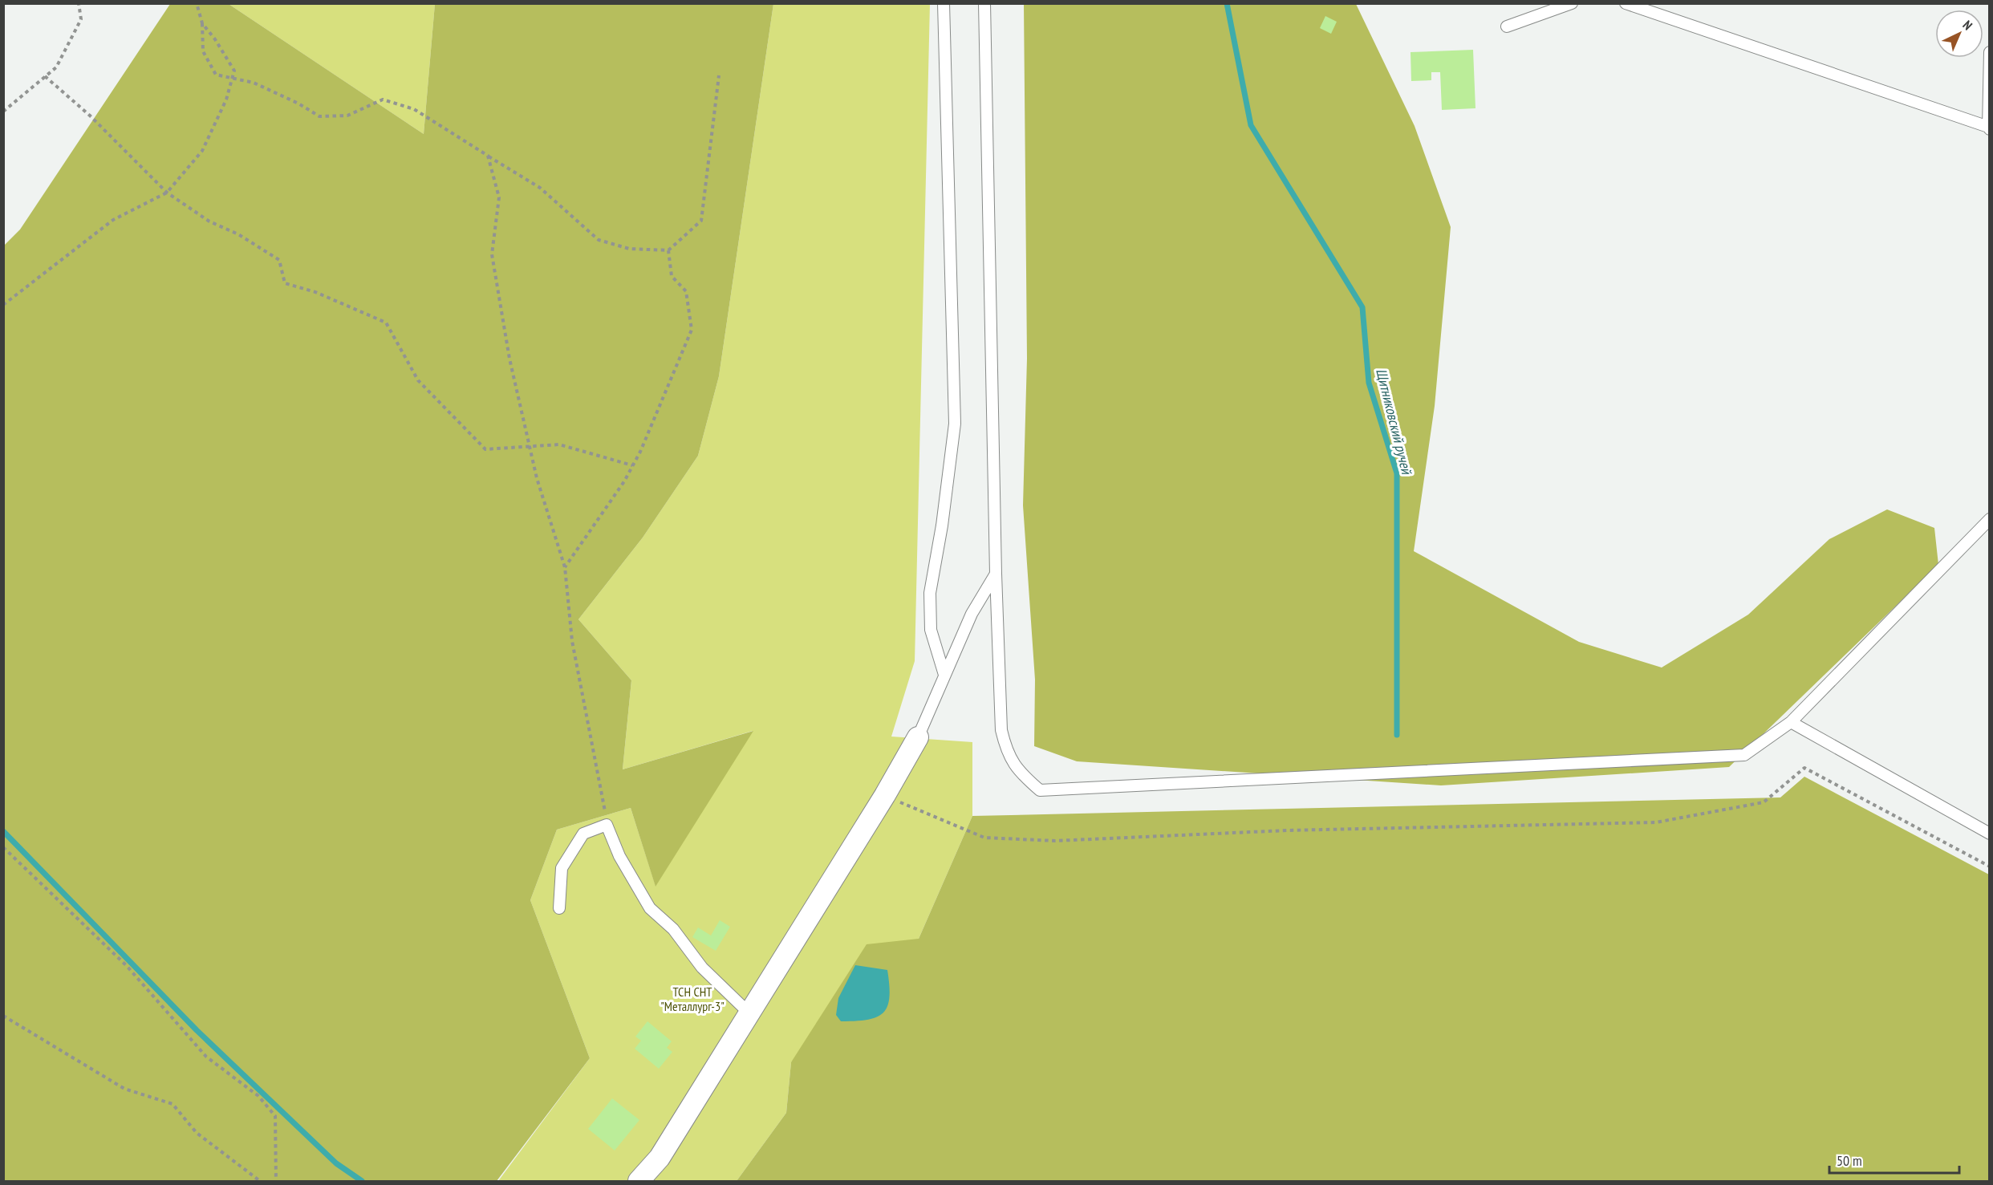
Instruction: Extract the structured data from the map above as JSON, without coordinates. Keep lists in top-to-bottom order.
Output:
{
  "water": ["Щитниковский ручей"],
  "parks": ["ТСН СНТ \"Металлург-3\""],
  "scale_bar": "50 m",
  "north": "top right"
}
